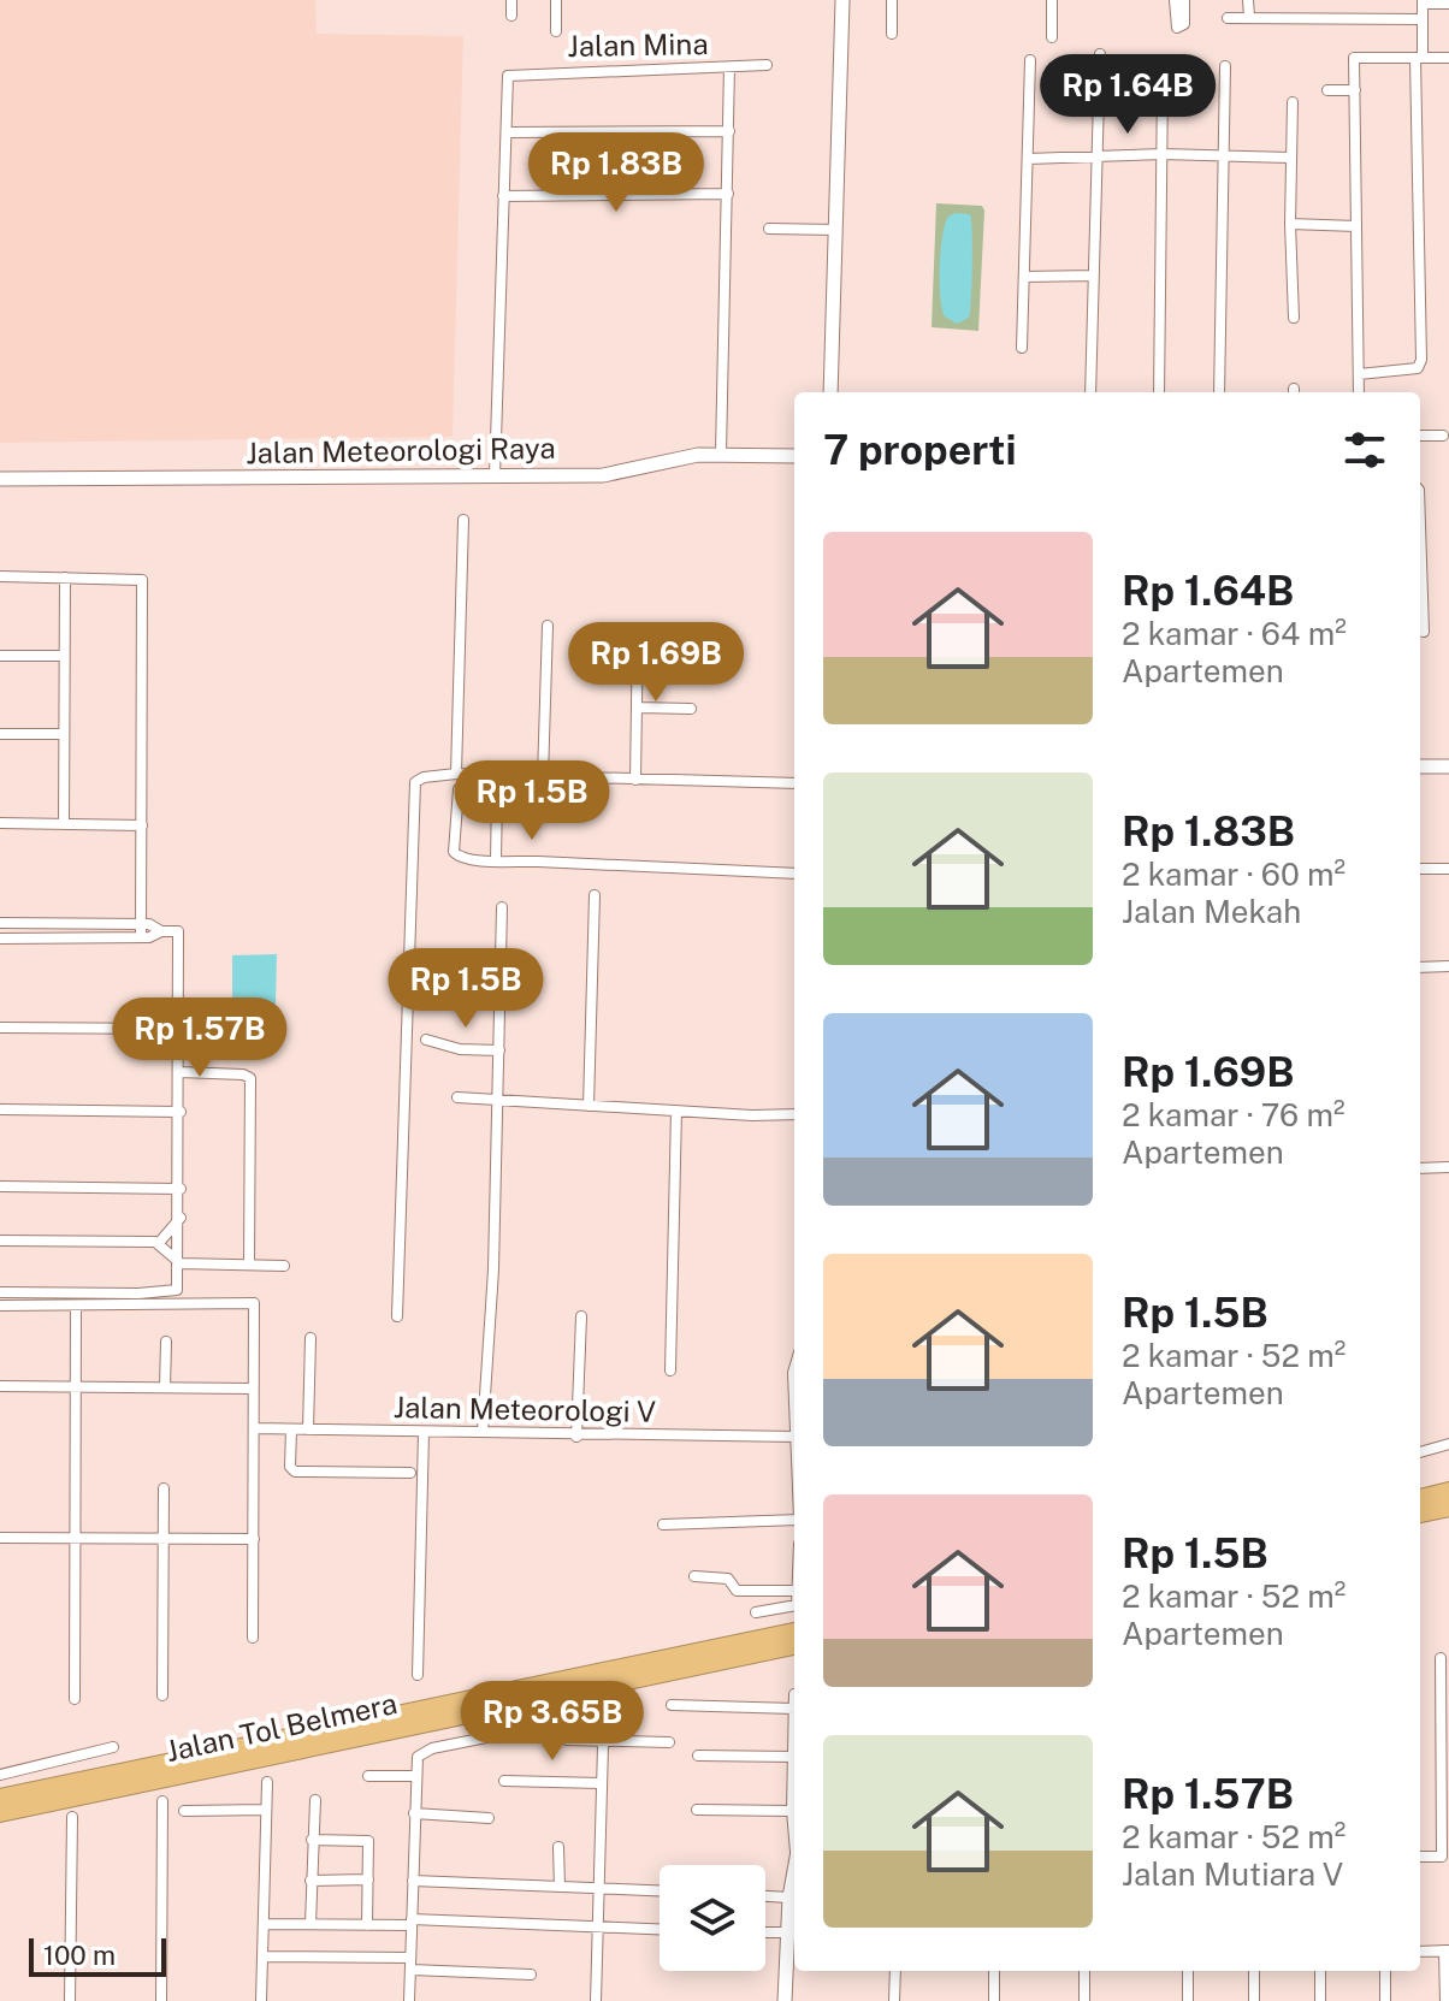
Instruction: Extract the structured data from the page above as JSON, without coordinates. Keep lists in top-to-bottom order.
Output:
{
  "streets": {
    "highway": ["Jalan Tol Belmera"],
    "street": ["Jalan Mina", "Jalan Meteorologi Raya", "Jalan Meteorologi V"]
  },
  "scale_bar": "100 m",
  "page": {
    "price": [
      "Rp 1.64B",
      "Rp 1.83B",
      "Rp 1.69B",
      "Rp 1.5B",
      "Rp 1.5B",
      "Rp 1.57B",
      "Rp 3.65B"
    ],
    "heading": "7 properti",
    "list": [
      {
        "name": "Rp 1.64B",
        "note": "2 kamar · 64 m² · Apartemen"
      },
      {
        "name": "Rp 1.83B",
        "note": "2 kamar · 60 m² · Jalan Mekah"
      },
      {
        "name": "Rp 1.69B",
        "note": "2 kamar · 76 m² · Apartemen"
      },
      {
        "name": "Rp 1.5B",
        "note": "2 kamar · 52 m² · Apartemen"
      },
      {
        "name": "Rp 1.5B",
        "note": "2 kamar · 52 m² · Apartemen"
      },
      {
        "name": "Rp 1.57B",
        "note": "2 kamar · 52 m² · Jalan Mutiara V"
      }
    ],
    "scale": "100 m"
  }
}
